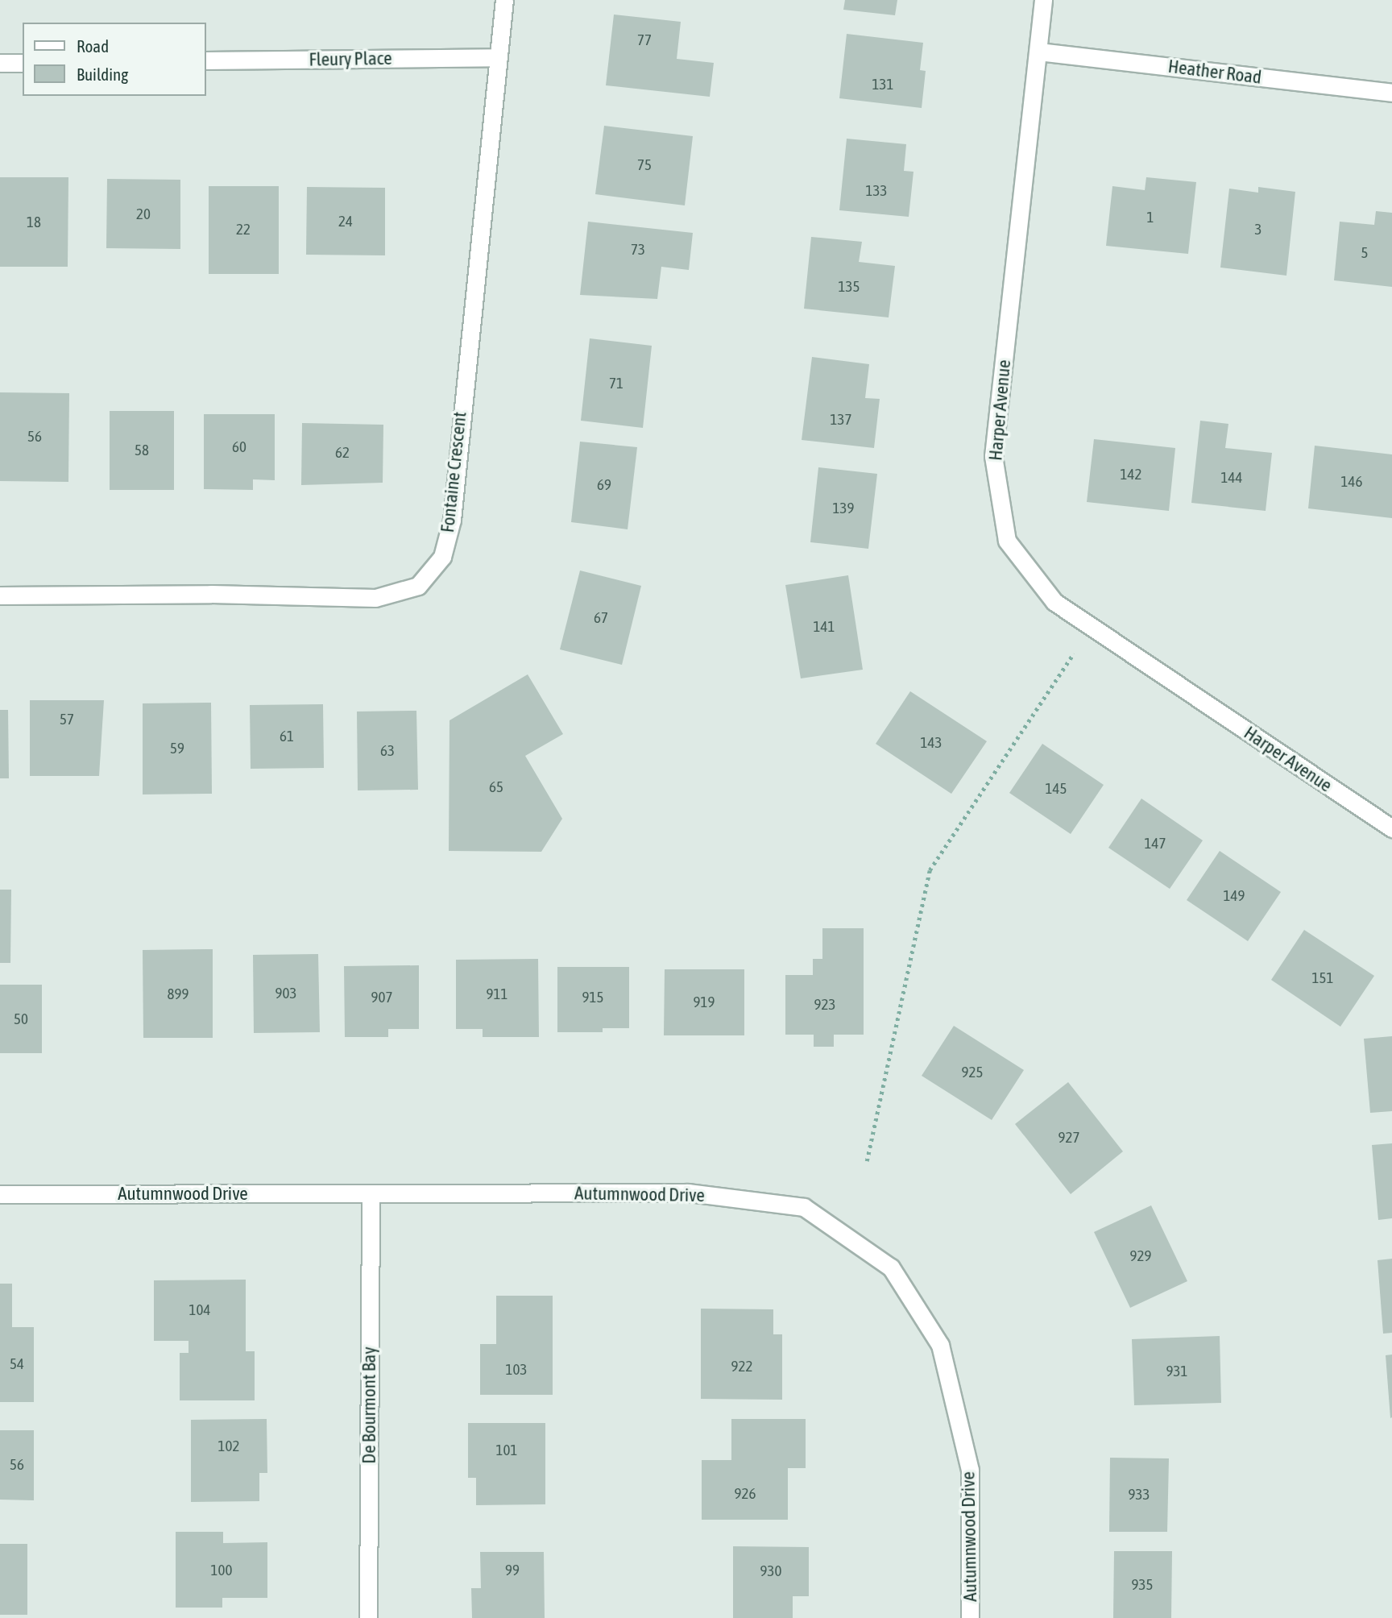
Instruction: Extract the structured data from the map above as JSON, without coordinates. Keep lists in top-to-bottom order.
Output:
{
  "streets": {
    "street": [
      "Fleury Place",
      "Heather Road",
      "Harper Avenue",
      "Fontaine Crescent",
      "Autumnwood Drive",
      "De Bourmont Bay"
    ]
  },
  "crossings": [
    ["Fleury Place", "Fontaine Crescent"],
    ["Heather Road", "Harper Avenue"],
    ["Autumnwood Drive", "De Bourmont Bay"]
  ],
  "house_numbers": [
    "77",
    "131",
    "75",
    "133",
    "20",
    "1",
    "24",
    "18",
    "22",
    "3",
    "73",
    "5",
    "135",
    "71",
    "137",
    "56",
    "60",
    "58",
    "62",
    "142",
    "144",
    "146",
    "69",
    "139",
    "67",
    "141",
    "57",
    "61",
    "143",
    "59",
    "63",
    "65",
    "145",
    "147",
    "149",
    "151",
    "903",
    "899",
    "911",
    "907",
    "915",
    "919",
    "923",
    "50",
    "925",
    "927",
    "929",
    "104",
    "54",
    "922",
    "103",
    "931",
    "102",
    "101",
    "56",
    "926",
    "933",
    "100",
    "99",
    "930",
    "935"
  ],
  "legend": ["Road", "Building"]
}
